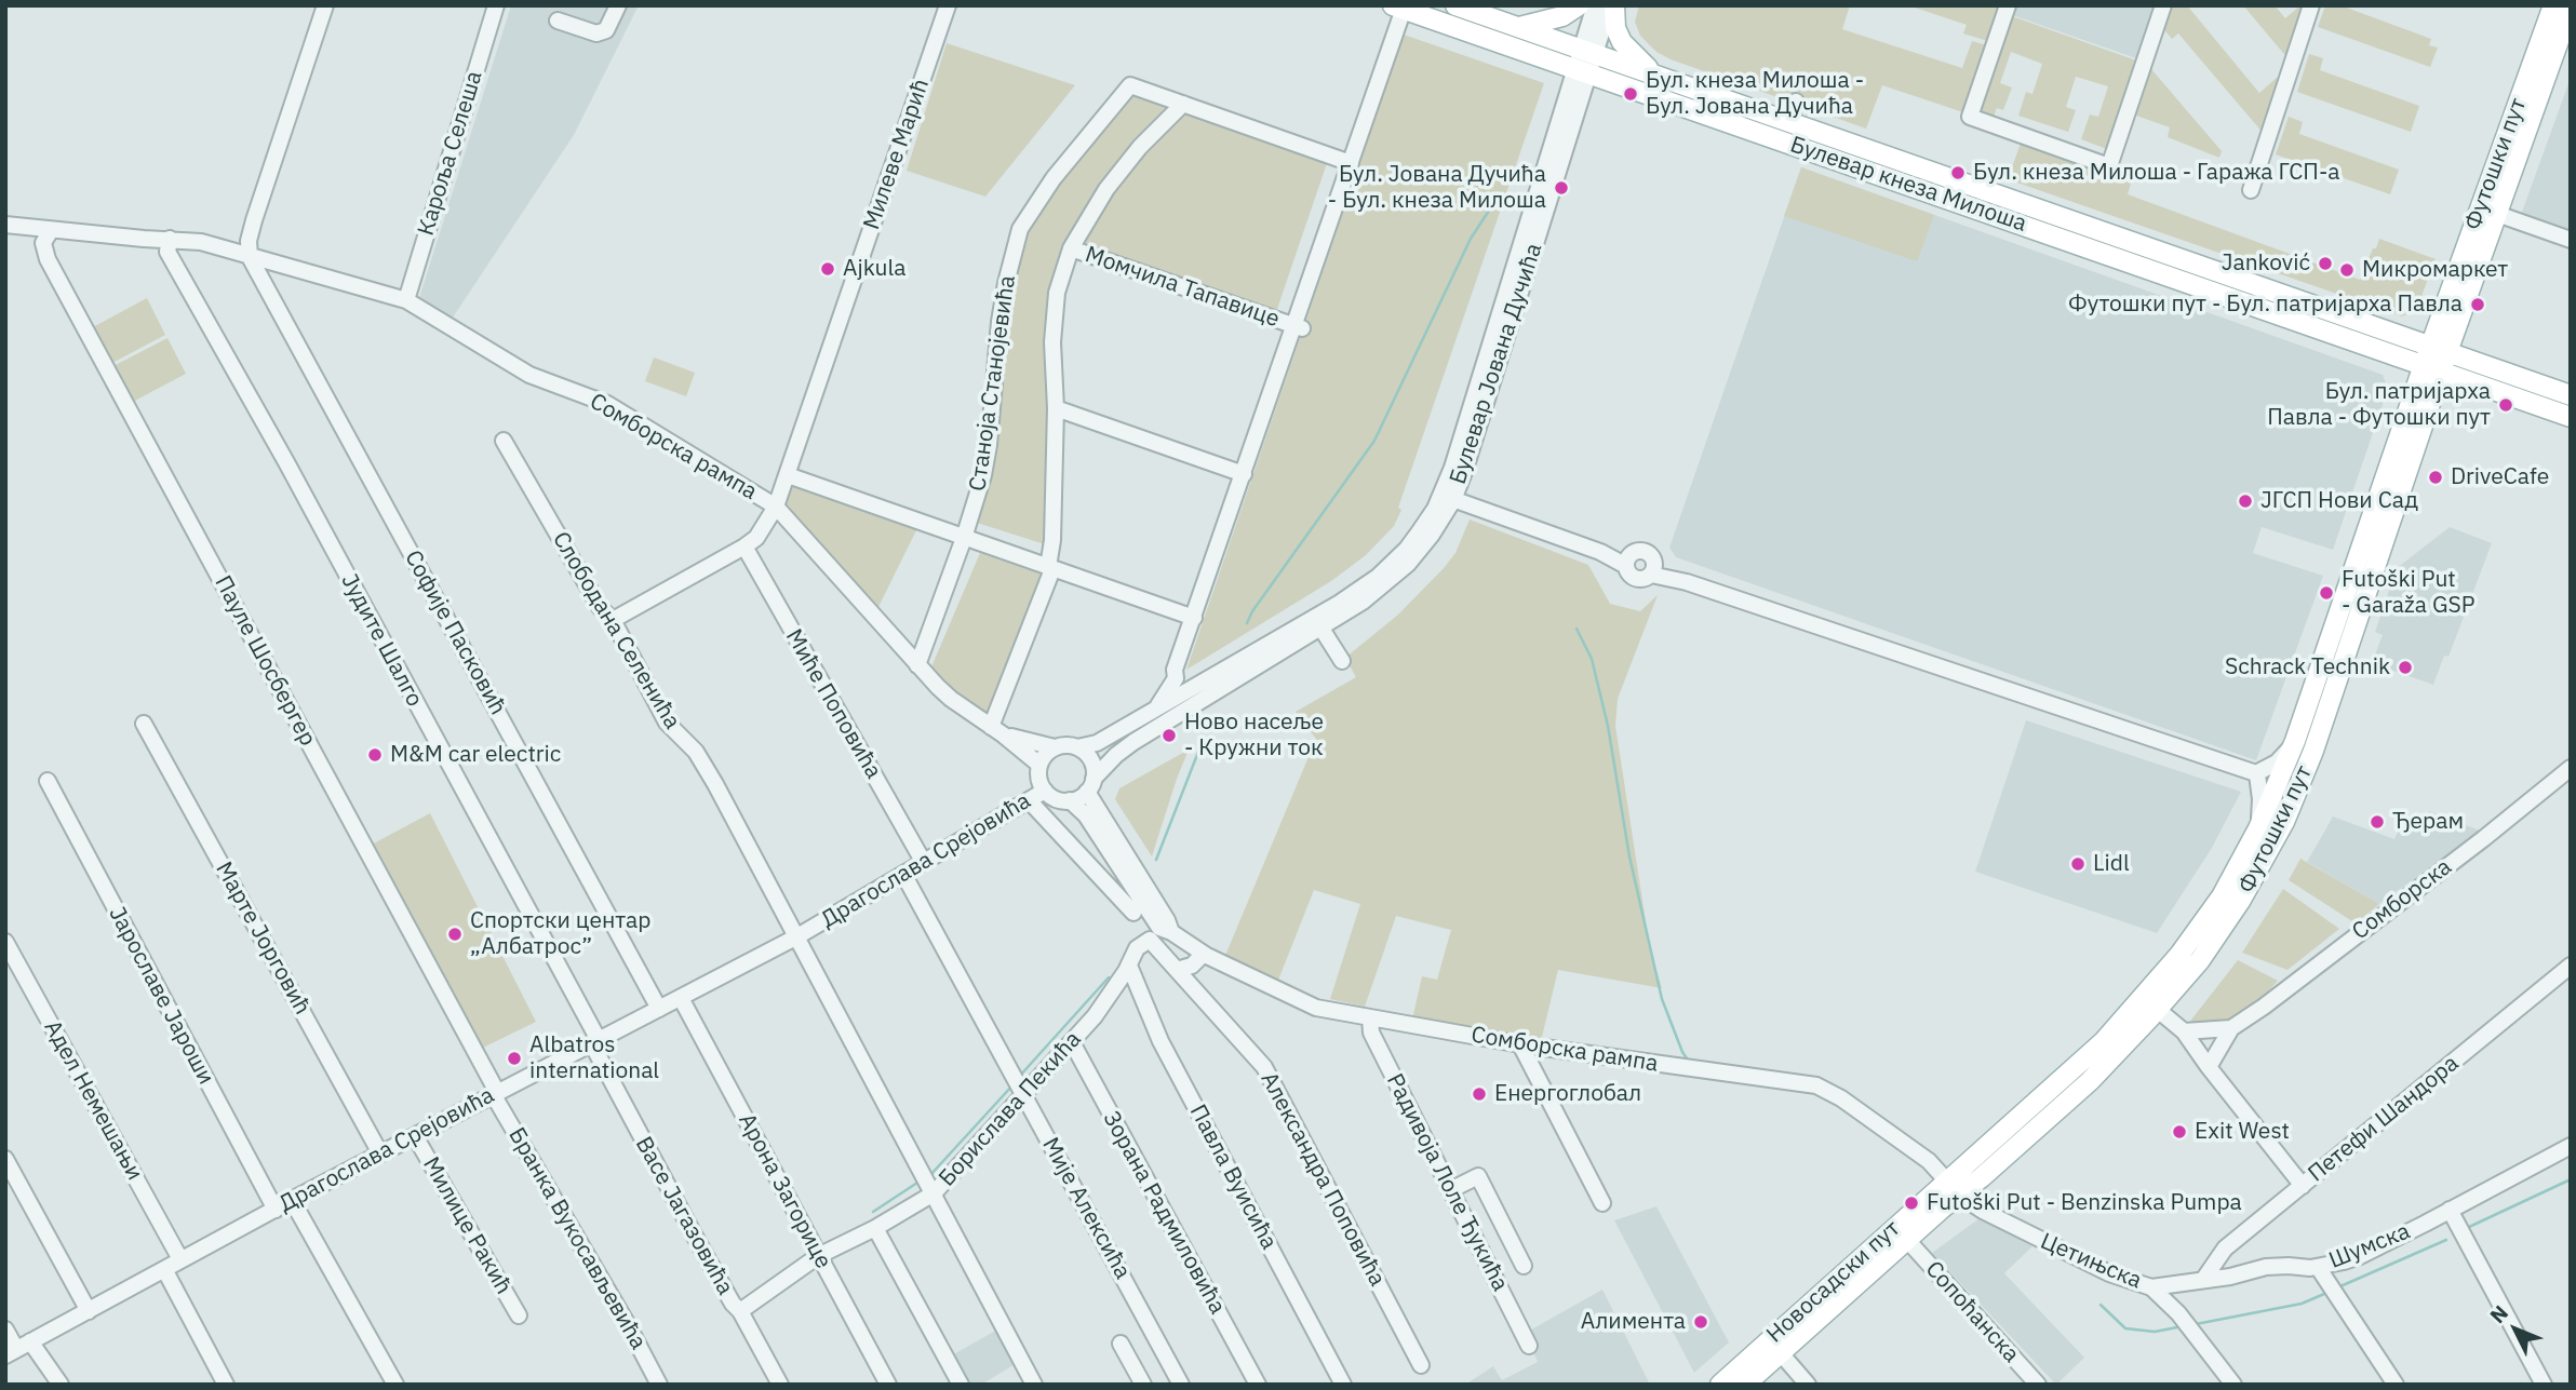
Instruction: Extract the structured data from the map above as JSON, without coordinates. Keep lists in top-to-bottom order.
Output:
{
  "streets": {
    "main road": ["Футошки пут", "Булевар кнеза Милоша", "Новосадски пут"],
    "street": [
      "Кароља Селеша",
      "Милеве Марић",
      "Момчила Тапавице",
      "Булевар Јована Дучића",
      "Станоја Станојевића",
      "Сомборска рампа",
      "Слободана Селенића",
      "Софије Пасковић",
      "Јудите Шалго",
      "Пауле Шосбергер",
      "Миће Поповића",
      "Драгослава Срејовића",
      "Сомборска",
      "Марте Јорговић",
      "Јарославе Јароши",
      "Адел Немешањи",
      "Борислава Пекића",
      "Петефи Шандора",
      "Павла Вуисића",
      "Александра Поповића",
      "Радивоја Лоле Ђукића",
      "Арона Загорице",
      "Мије Алексића",
      "Зорана Радмиловића",
      "Васе Јагазовића",
      "Милице Ракић",
      "Бранка Вукосављевића",
      "Шумска",
      "Цетињска",
      "Сопоћанска"
    ]
  },
  "crossings": [
    ["Кароља Селеша", "Сомборска рампа"],
    ["Милеве Марић", "Сомборска рампа"],
    ["Милеве Марић", "Слободана Селенића"],
    ["Милеве Марић", "Миће Поповића"],
    ["Футошки пут", "Булевар кнеза Милоша"],
    ["Футошки пут", "Сомборска рампа"],
    ["Футошки пут", "Цетињска"],
    ["Футошки пут", "Новосадски пут"],
    ["Булевар кнеза Милоша", "Момчила Тапавице"],
    ["Булевар кнеза Милоша", "Булевар Јована Дучића"],
    ["Момчила Тапавице", "Булевар Јована Дучића"],
    ["Булевар Јована Дучића", "Сомборска рампа"],
    ["Булевар Јована Дучића", "Драгослава Срејовића"],
    ["Станоја Станојевића", "Сомборска рампа"],
    ["Сомборска рампа", "Софије Пасковић"],
    ["Сомборска рампа", "Јудите Шалго"],
    ["Сомборска рампа", "Пауле Шосбергер"],
    ["Сомборска рампа", "Драгослава Срејовића"],
    ["Сомборска рампа", "Радивоја Лоле Ђукића"],
    ["Сомборска рампа", "Цетињска"],
    ["Сомборска рампа", "Новосадски пут"],
    ["Слободана Селенића", "Драгослава Срејовића"],
    ["Слободана Селенића", "Борислава Пекића"],
    ["Софије Пасковић", "Драгослава Срејовића"],
    ["Јудите Шалго", "Драгослава Срејовића"],
    ["Јудите Шалго", "Васе Јагазовића"],
    ["Пауле Шосбергер", "Драгослава Срејовића"],
    ["Пауле Шосбергер", "Бранка Вукосављевића"],
    ["Миће Поповића", "Драгослава Срејовића"],
    ["Драгослава Срејовића", "Марте Јорговић"],
    ["Драгослава Срејовића", "Јарославе Јароши"],
    ["Драгослава Срејовића", "Адел Немешањи"],
    ["Драгослава Срејовића", "Арона Загорице"],
    ["Драгослава Срејовића", "Мије Алексића"],
    ["Драгослава Срејовића", "Васе Јагазовића"],
    ["Драгослава Срејовића", "Милице Ракић"],
    ["Драгослава Срејовића", "Бранка Вукосављевића"],
    ["Борислава Пекића", "Павла Вуисића"],
    ["Борислава Пекића", "Александра Поповића"],
    ["Борислава Пекића", "Арона Загорице"],
    ["Борислава Пекића", "Мије Алексића"],
    ["Борислава Пекића", "Зорана Радмиловића"],
    ["Борислава Пекића", "Васе Јагазовића"],
    ["Петефи Шандора", "Шумска"],
    ["Шумска", "Цетињска"],
    ["Цетињска", "Новосадски пут"],
    ["Новосадски пут", "Сопоћанска"]
  ],
  "places": [
    "Бул. кнеза Милоша - Бул. Јована Дучића",
    "Бул. кнеза Милоша - Гаража ГСП-а",
    "Бул. Јована Дучића - Бул. кнеза Милоша",
    "Janković",
    "Ajkula",
    "Микромаркет",
    "Футошки пут - Бул. патријарха Павла",
    "Бул. патријарха Павла - Футошки пут",
    "DriveCafe",
    "ЈГСП Нови Сад",
    "Futoški Put - Garaža GSP",
    "Schrack Technik",
    "Ново насеље - Кружни ток",
    "M&M car electric",
    "Ђерам",
    "Lidl",
    "Спортски центар „Албатрос”",
    "Albatros international",
    "Енергоглобал",
    "Exit West",
    "Futoški Put - Benzinska Pumpa",
    "Алимента"
  ],
  "north": "top left"
}
